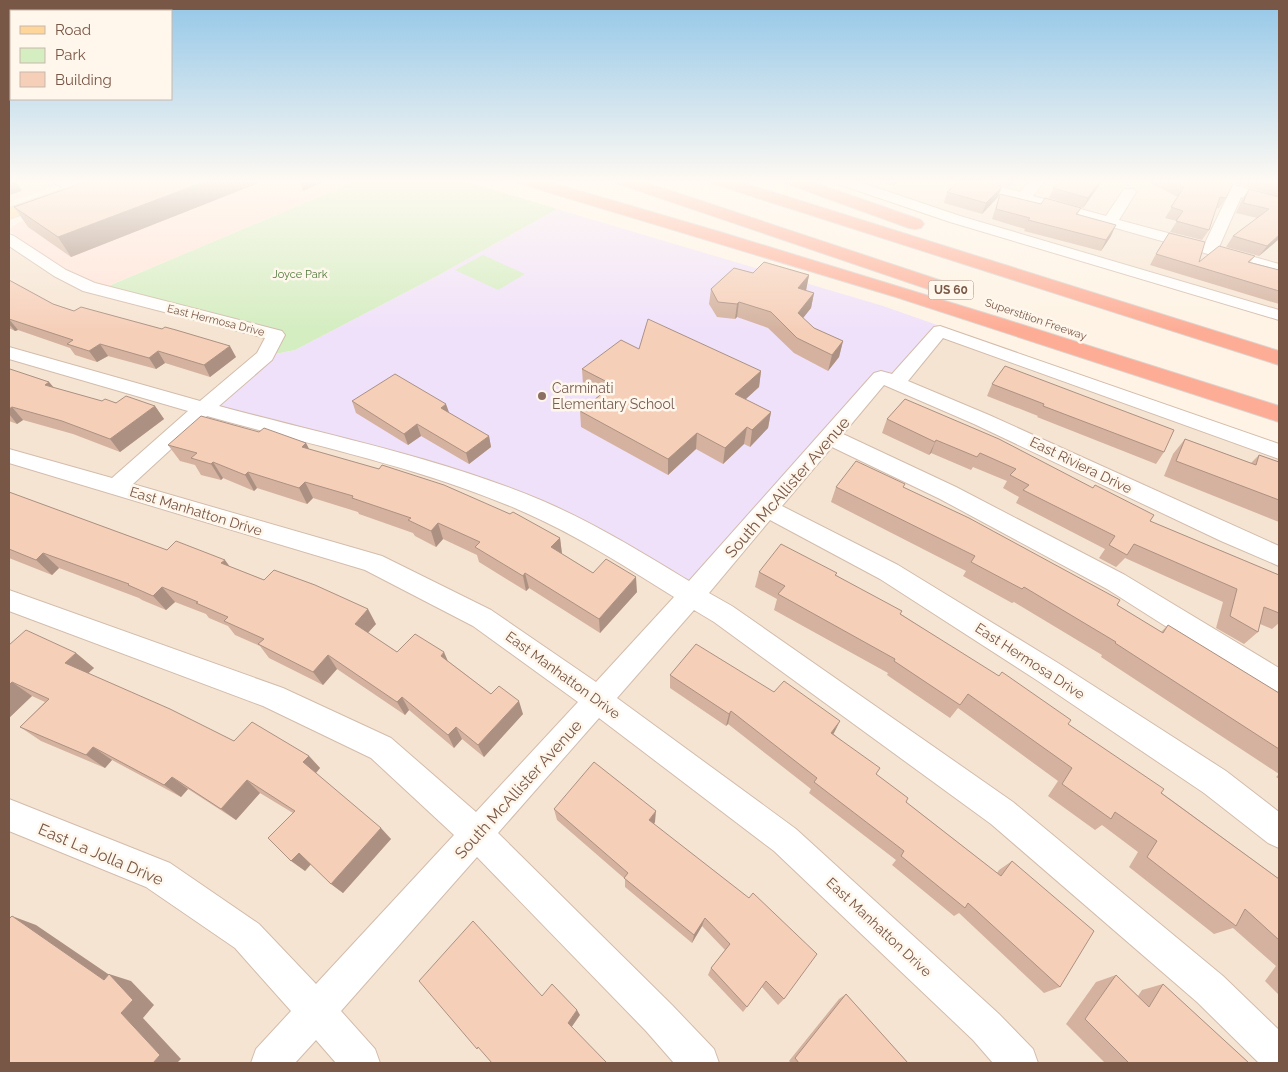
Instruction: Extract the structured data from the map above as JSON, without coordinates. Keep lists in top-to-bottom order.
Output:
{
  "streets": {
    "highway": ["US 60", "Superstition Freeway"],
    "street": [
      "East Hermosa Drive",
      "East Riviera Drive",
      "South McAllister Avenue",
      "East Manhatton Drive",
      "East La Jolla Drive"
    ]
  },
  "crossings": [
    ["East Hermosa Drive", "South McAllister Avenue"],
    ["East Hermosa Drive", "East Manhatton Drive"],
    ["East Riviera Drive", "South McAllister Avenue"],
    ["South McAllister Avenue", "East Manhatton Drive"],
    ["South McAllister Avenue", "East La Jolla Drive"]
  ],
  "parks": ["Joyce Park"],
  "places": ["Carminati Elementary School"],
  "legend": ["Road", "Park", "Building"]
}
